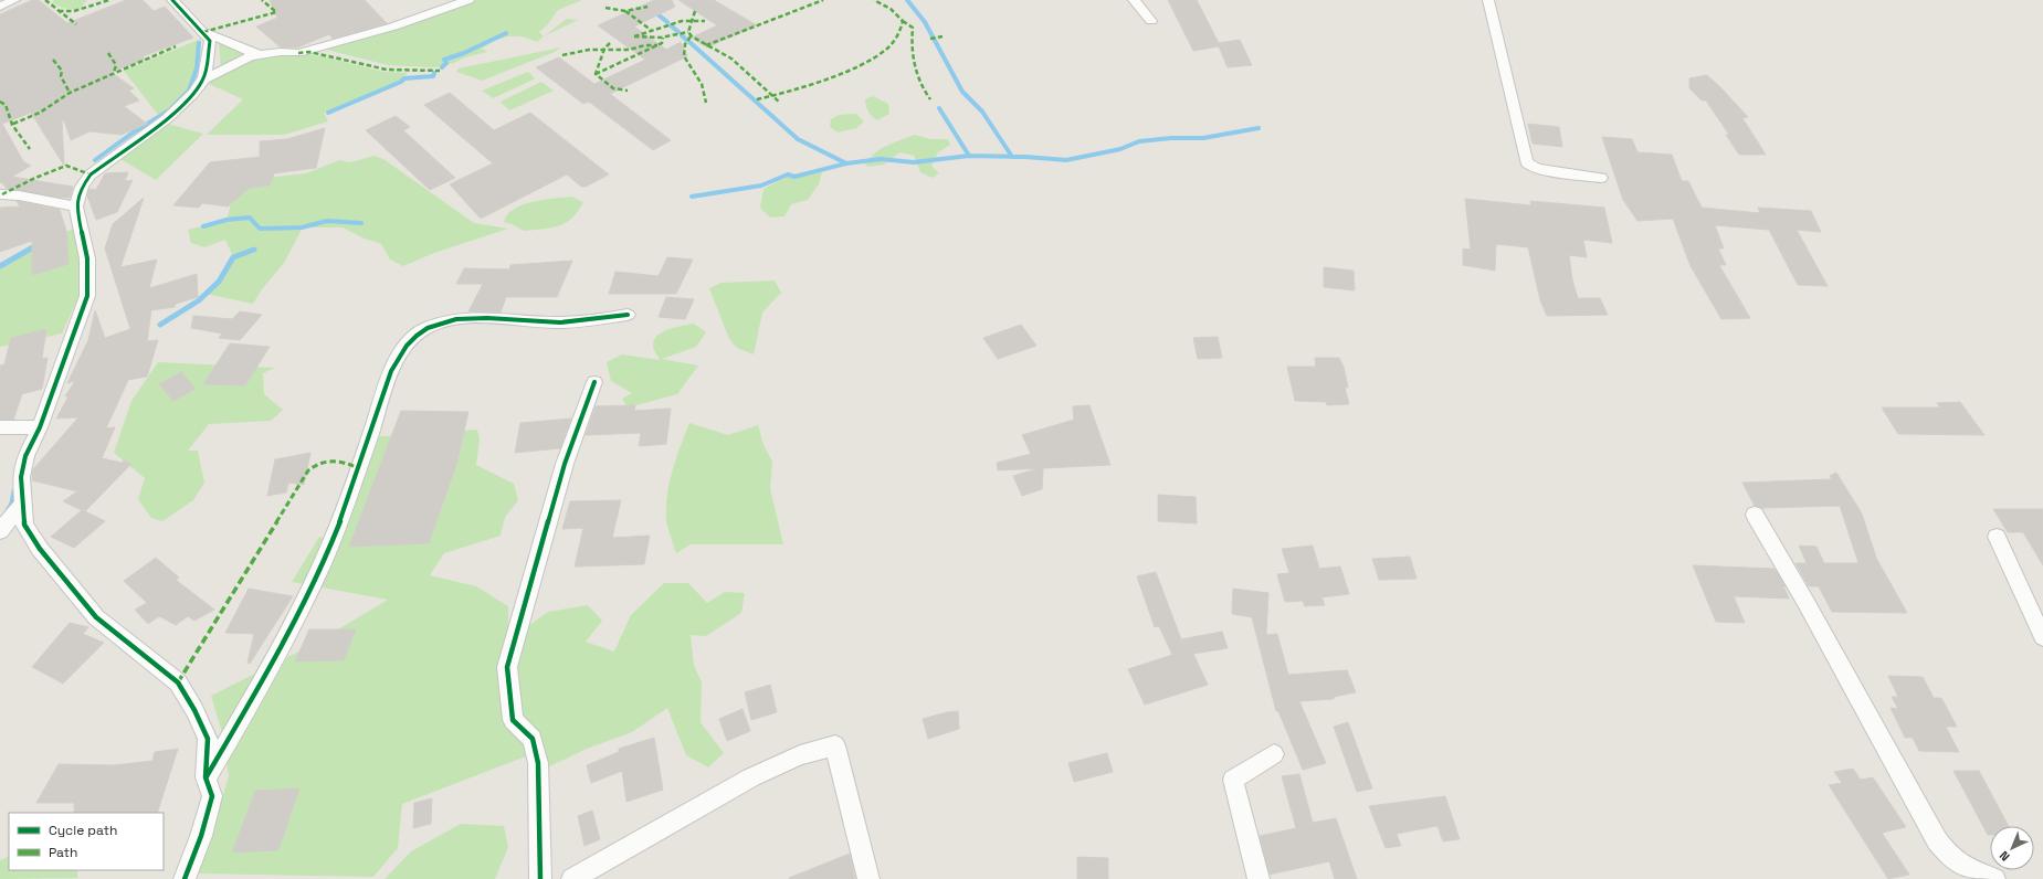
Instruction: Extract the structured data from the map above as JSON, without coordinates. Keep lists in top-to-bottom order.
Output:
{
  "legend": ["Cycle path", "Path"],
  "north": "bottom left"
}
